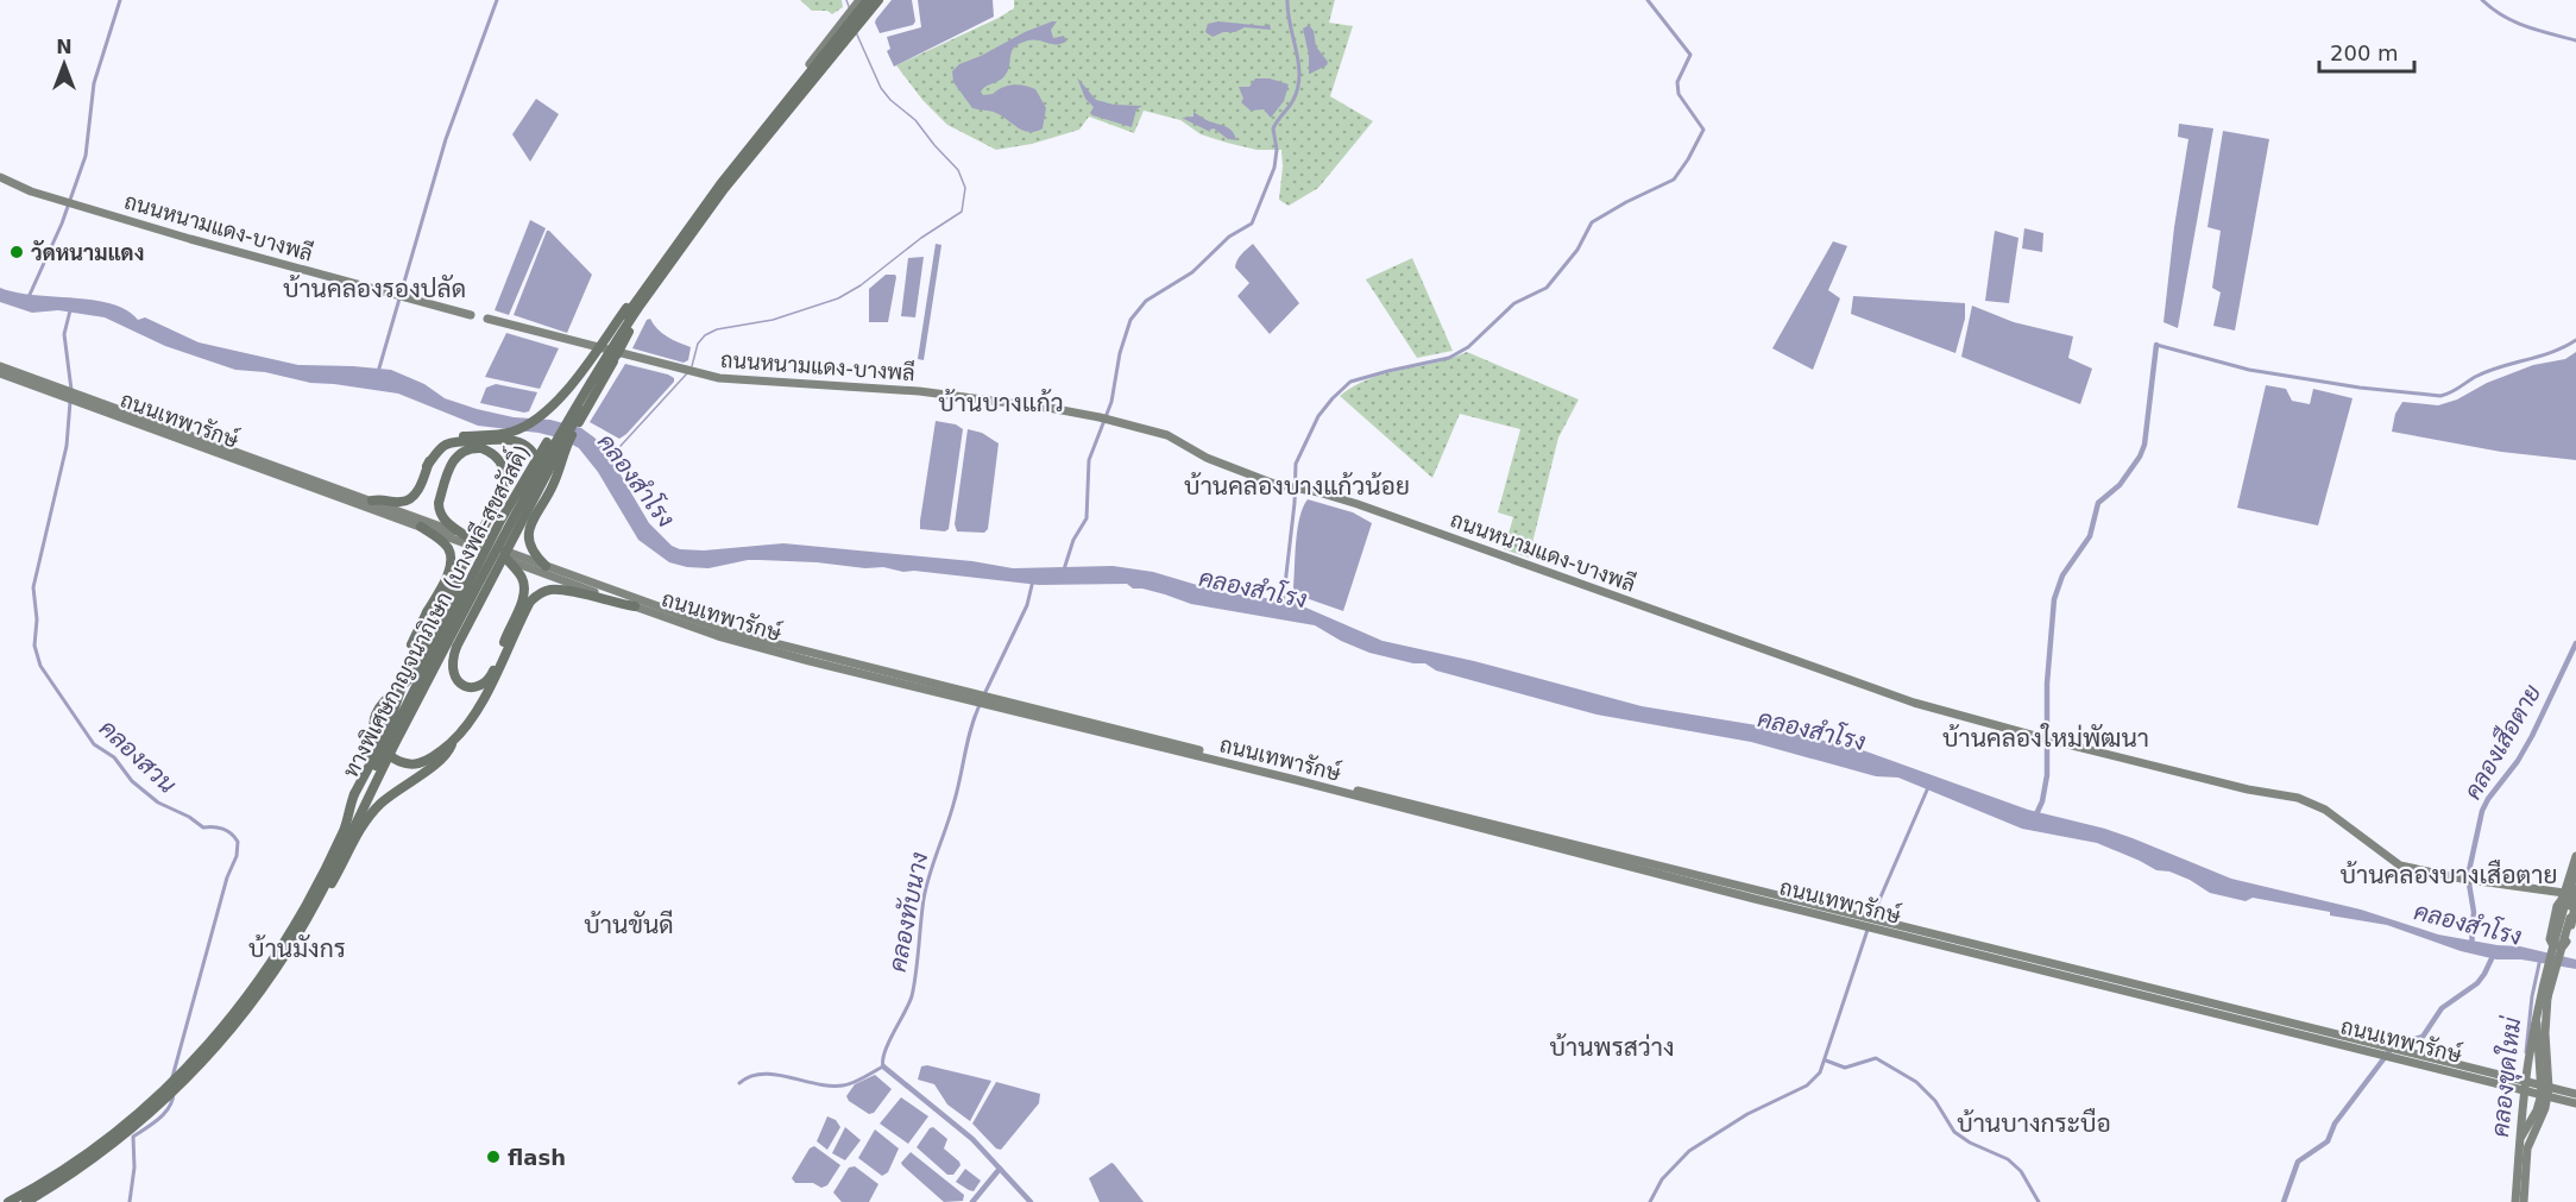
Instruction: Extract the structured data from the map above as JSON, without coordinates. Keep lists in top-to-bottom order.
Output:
{
  "streets": {
    "highway": ["ทางพิเศษกาญจนาภิเษก (บางพลี-สุขสวัสดิ์)"],
    "main road": ["ถนนหนามแดง-บางพลี", "ถนนเทพารักษ์"]
  },
  "districts": [
    "บ้านคลองรองปลัด",
    "บ้านบางแก้ว",
    "บ้านคลองบางแก้วน้อย",
    "บ้านคลองใหม่พัฒนา",
    "บ้านคลองบางเสือตาย",
    "บ้านขันดี",
    "บ้านมังกร",
    "บ้านพรสว่าง",
    "บ้านบางกระบือ"
  ],
  "water": [
    "คลองสำโรง",
    "คลองเสือตาย",
    "คลองสวน",
    "คลองทับนาง",
    "คลองขุดใหม่"
  ],
  "places": ["วัดหนามแดง", "flash"],
  "scale_bar": "200 m",
  "north": "top"
}
